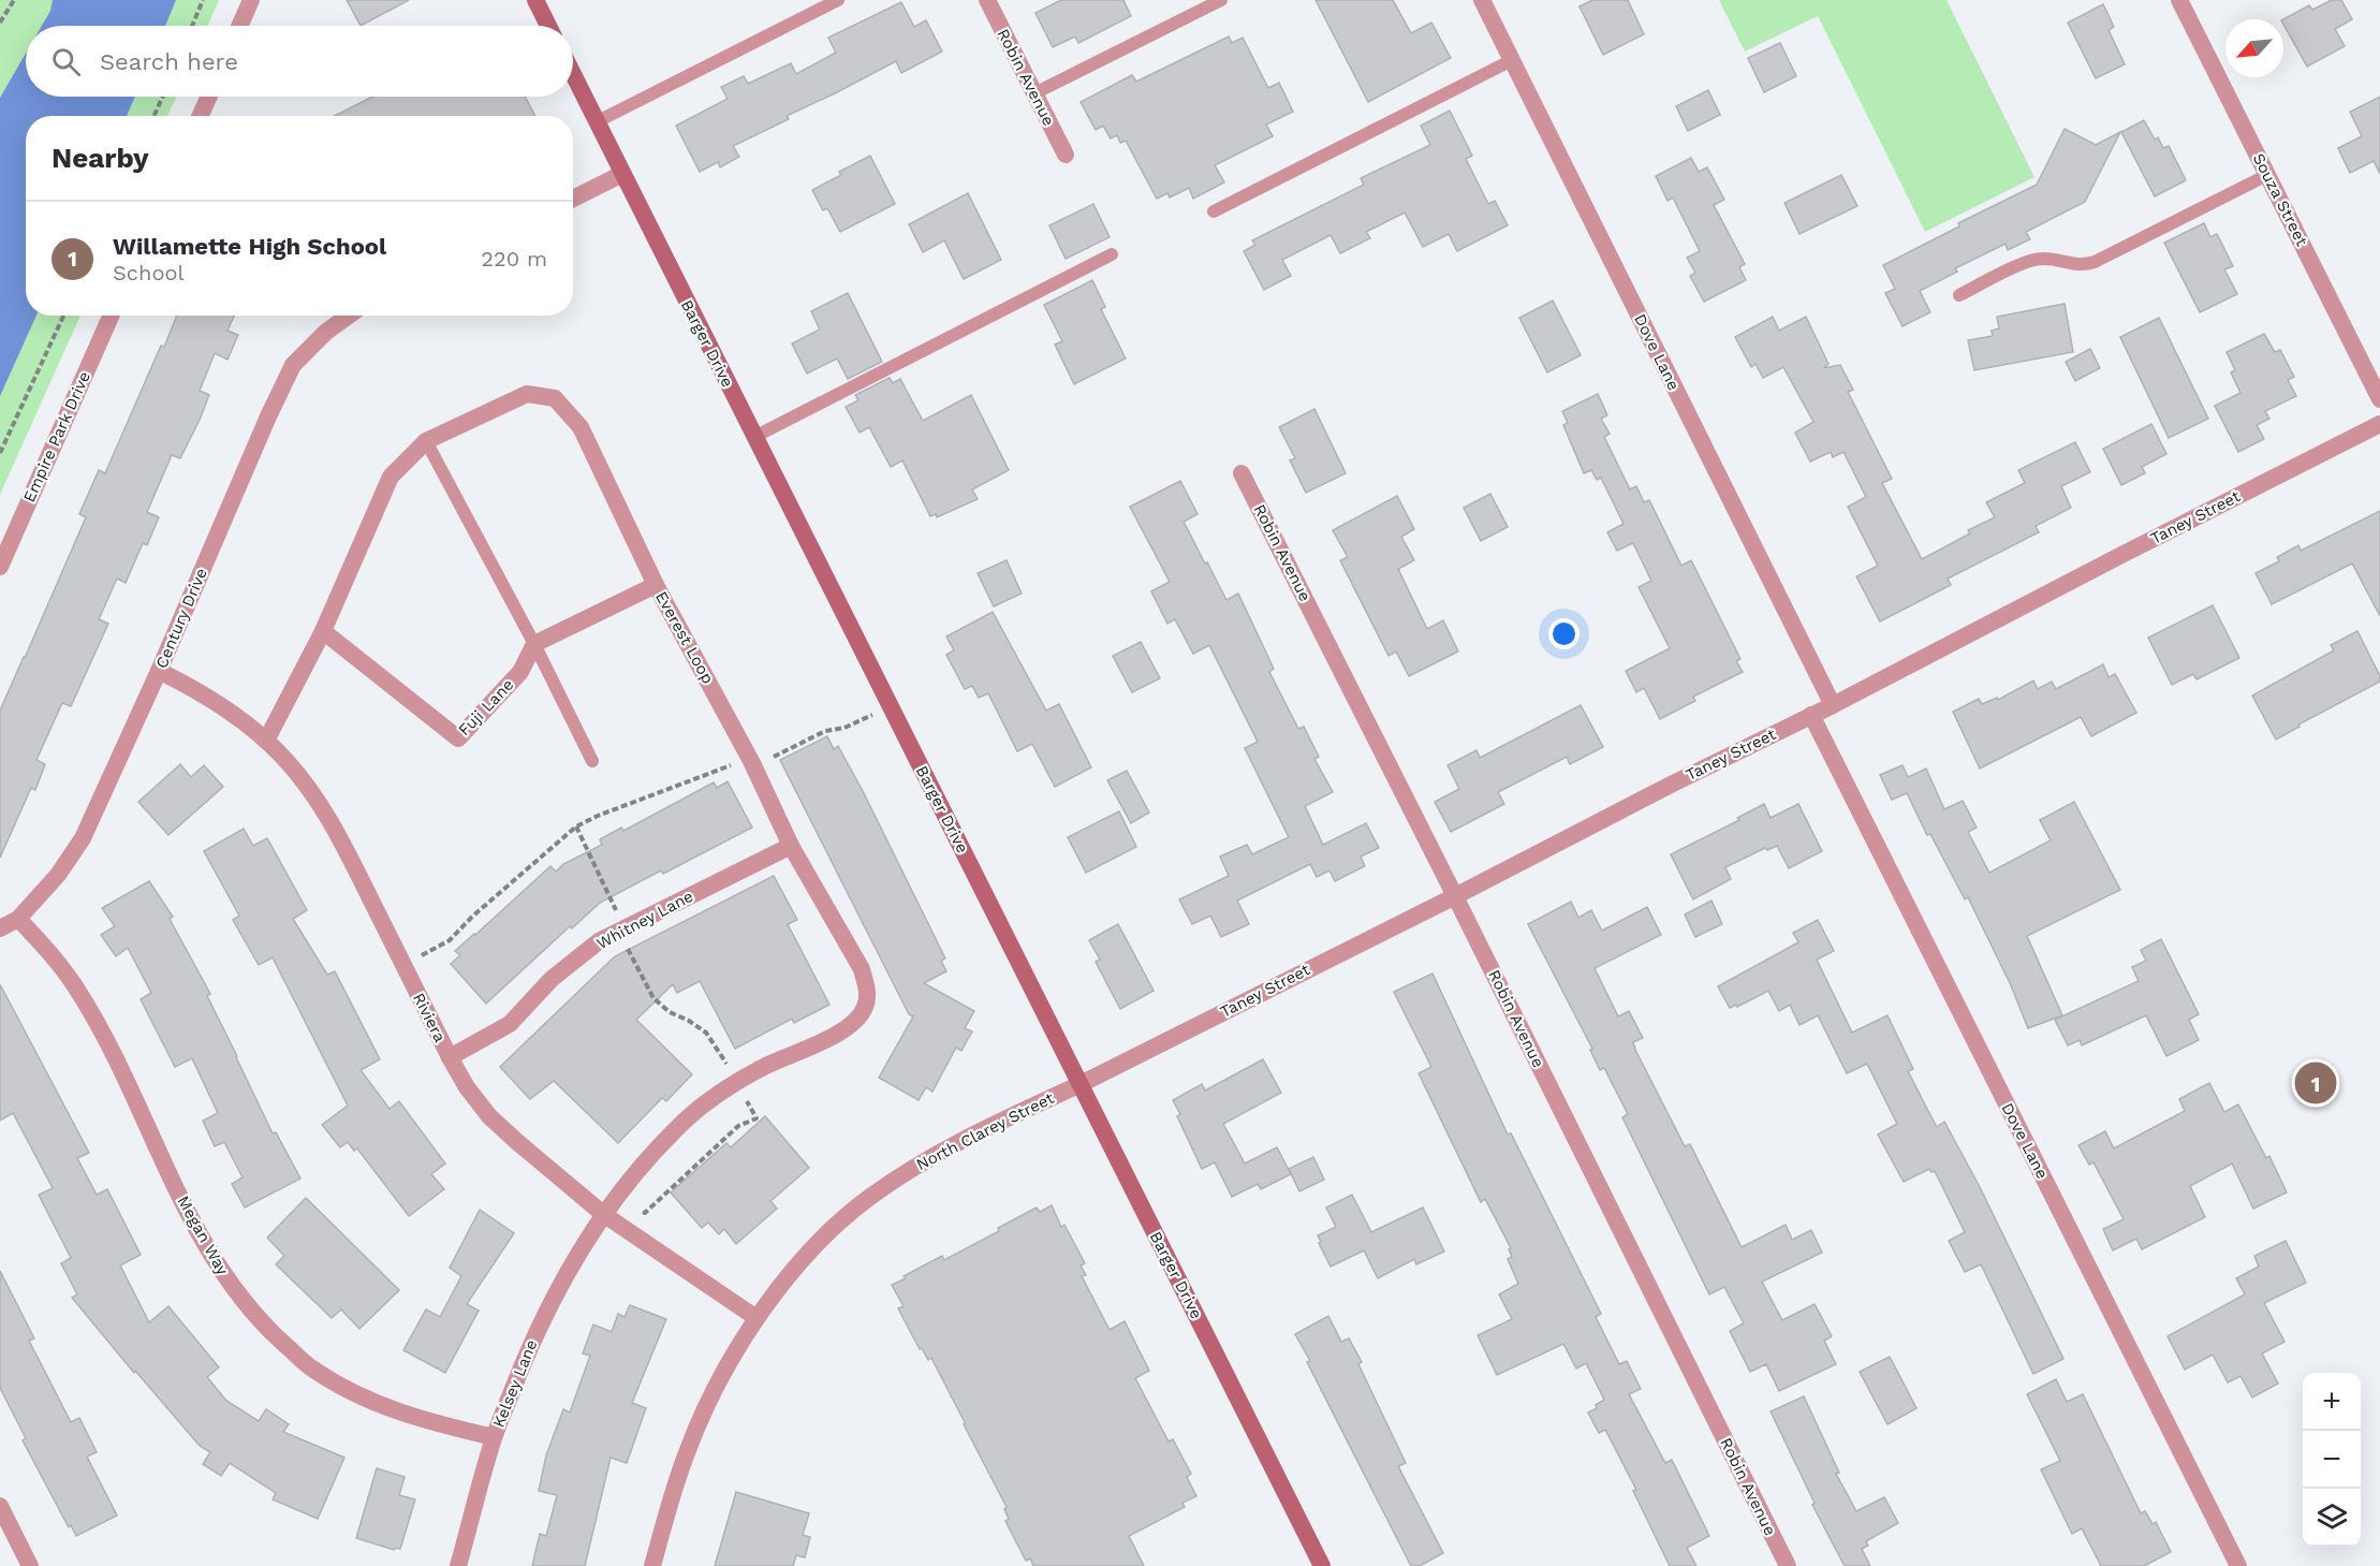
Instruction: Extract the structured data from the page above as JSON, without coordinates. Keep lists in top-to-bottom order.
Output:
{
  "streets": {
    "main road": ["Barger Drive"],
    "street": [
      "Robin Avenue",
      "Souza Street",
      "Dove Lane",
      "Empire Park Drive",
      "Taney Street",
      "Century Drive",
      "Everest Loop",
      "Fuji Lane",
      "Whitney Lane",
      "Riviera",
      "North Clarey Street",
      "Megan Way",
      "Kelsey Lane"
    ]
  },
  "crossings": [
    ["Robin Avenue", "Taney Street"],
    ["Barger Drive", "Taney Street"],
    ["Barger Drive", "North Clarey Street"],
    ["Dove Lane", "Taney Street"],
    ["Taney Street", "North Clarey Street"],
    ["Century Drive", "Riviera"],
    ["Century Drive", "Megan Way"],
    ["Everest Loop", "Fuji Lane"],
    ["Everest Loop", "Whitney Lane"],
    ["Everest Loop", "Riviera"],
    ["Everest Loop", "Kelsey Lane"],
    ["Whitney Lane", "Riviera"],
    ["Riviera", "North Clarey Street"],
    ["Riviera", "Kelsey Lane"],
    ["Megan Way", "Kelsey Lane"]
  ],
  "north": "bottom left",
  "page": {
    "search": "Search here",
    "heading": "Nearby",
    "list": [
      {
        "mark": "1",
        "name": "Willamette High School",
        "note": "School",
        "value": "220 m"
      }
    ],
    "pins": "1",
    "map_buttons": ["+", "−"]
  }
}
